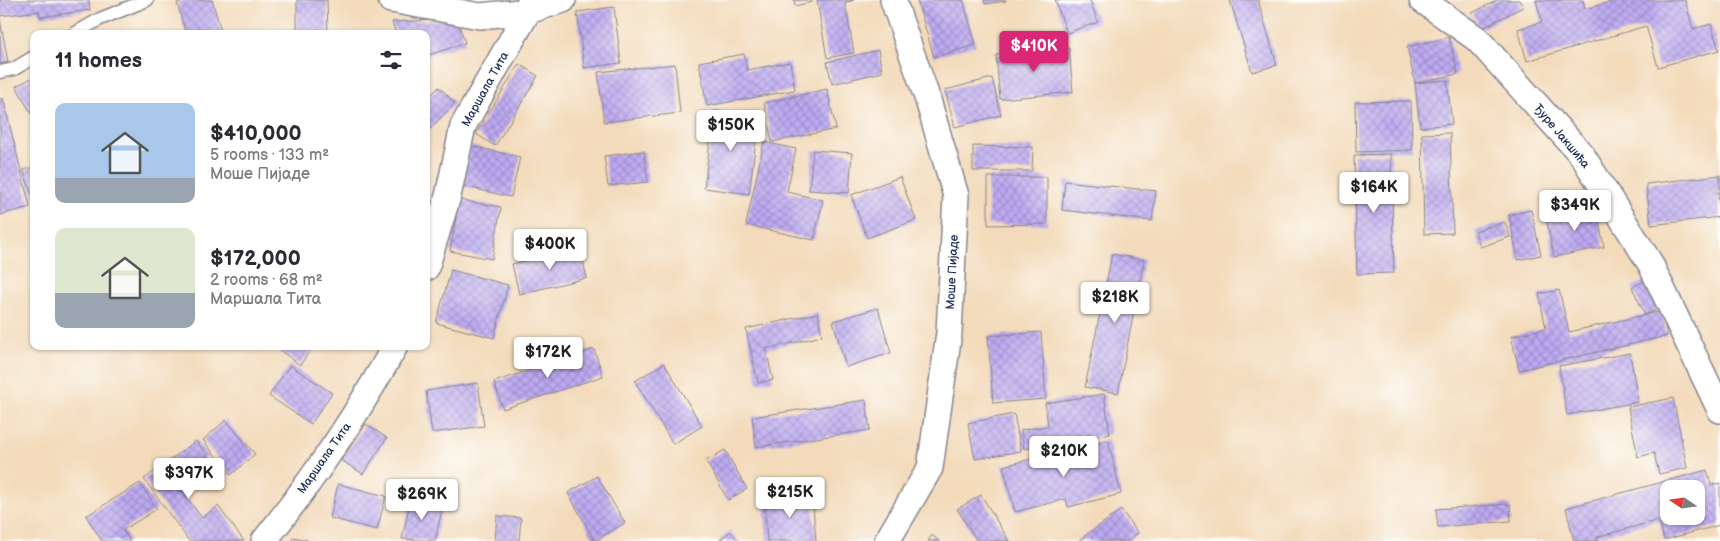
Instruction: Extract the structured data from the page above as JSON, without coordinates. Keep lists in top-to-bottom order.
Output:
{
  "streets": {
    "street": ["Маршала Тита", "Ђуре Јакшића", "Моше Пијаде"]
  },
  "north": "left",
  "page": {
    "heading": "11 homes",
    "price": [
      "$410K",
      "$150K",
      "$164K",
      "$349K",
      "$400K",
      "$218K",
      "$172K",
      "$210K",
      "$397K",
      "$215K",
      "$269K"
    ],
    "list": [
      {
        "name": "$410,000",
        "note": "5 rooms · 133 m² · Моше Пијаде"
      },
      {
        "name": "$172,000",
        "note": "2 rooms · 68 m² · Маршала Тита"
      }
    ]
  }
}
